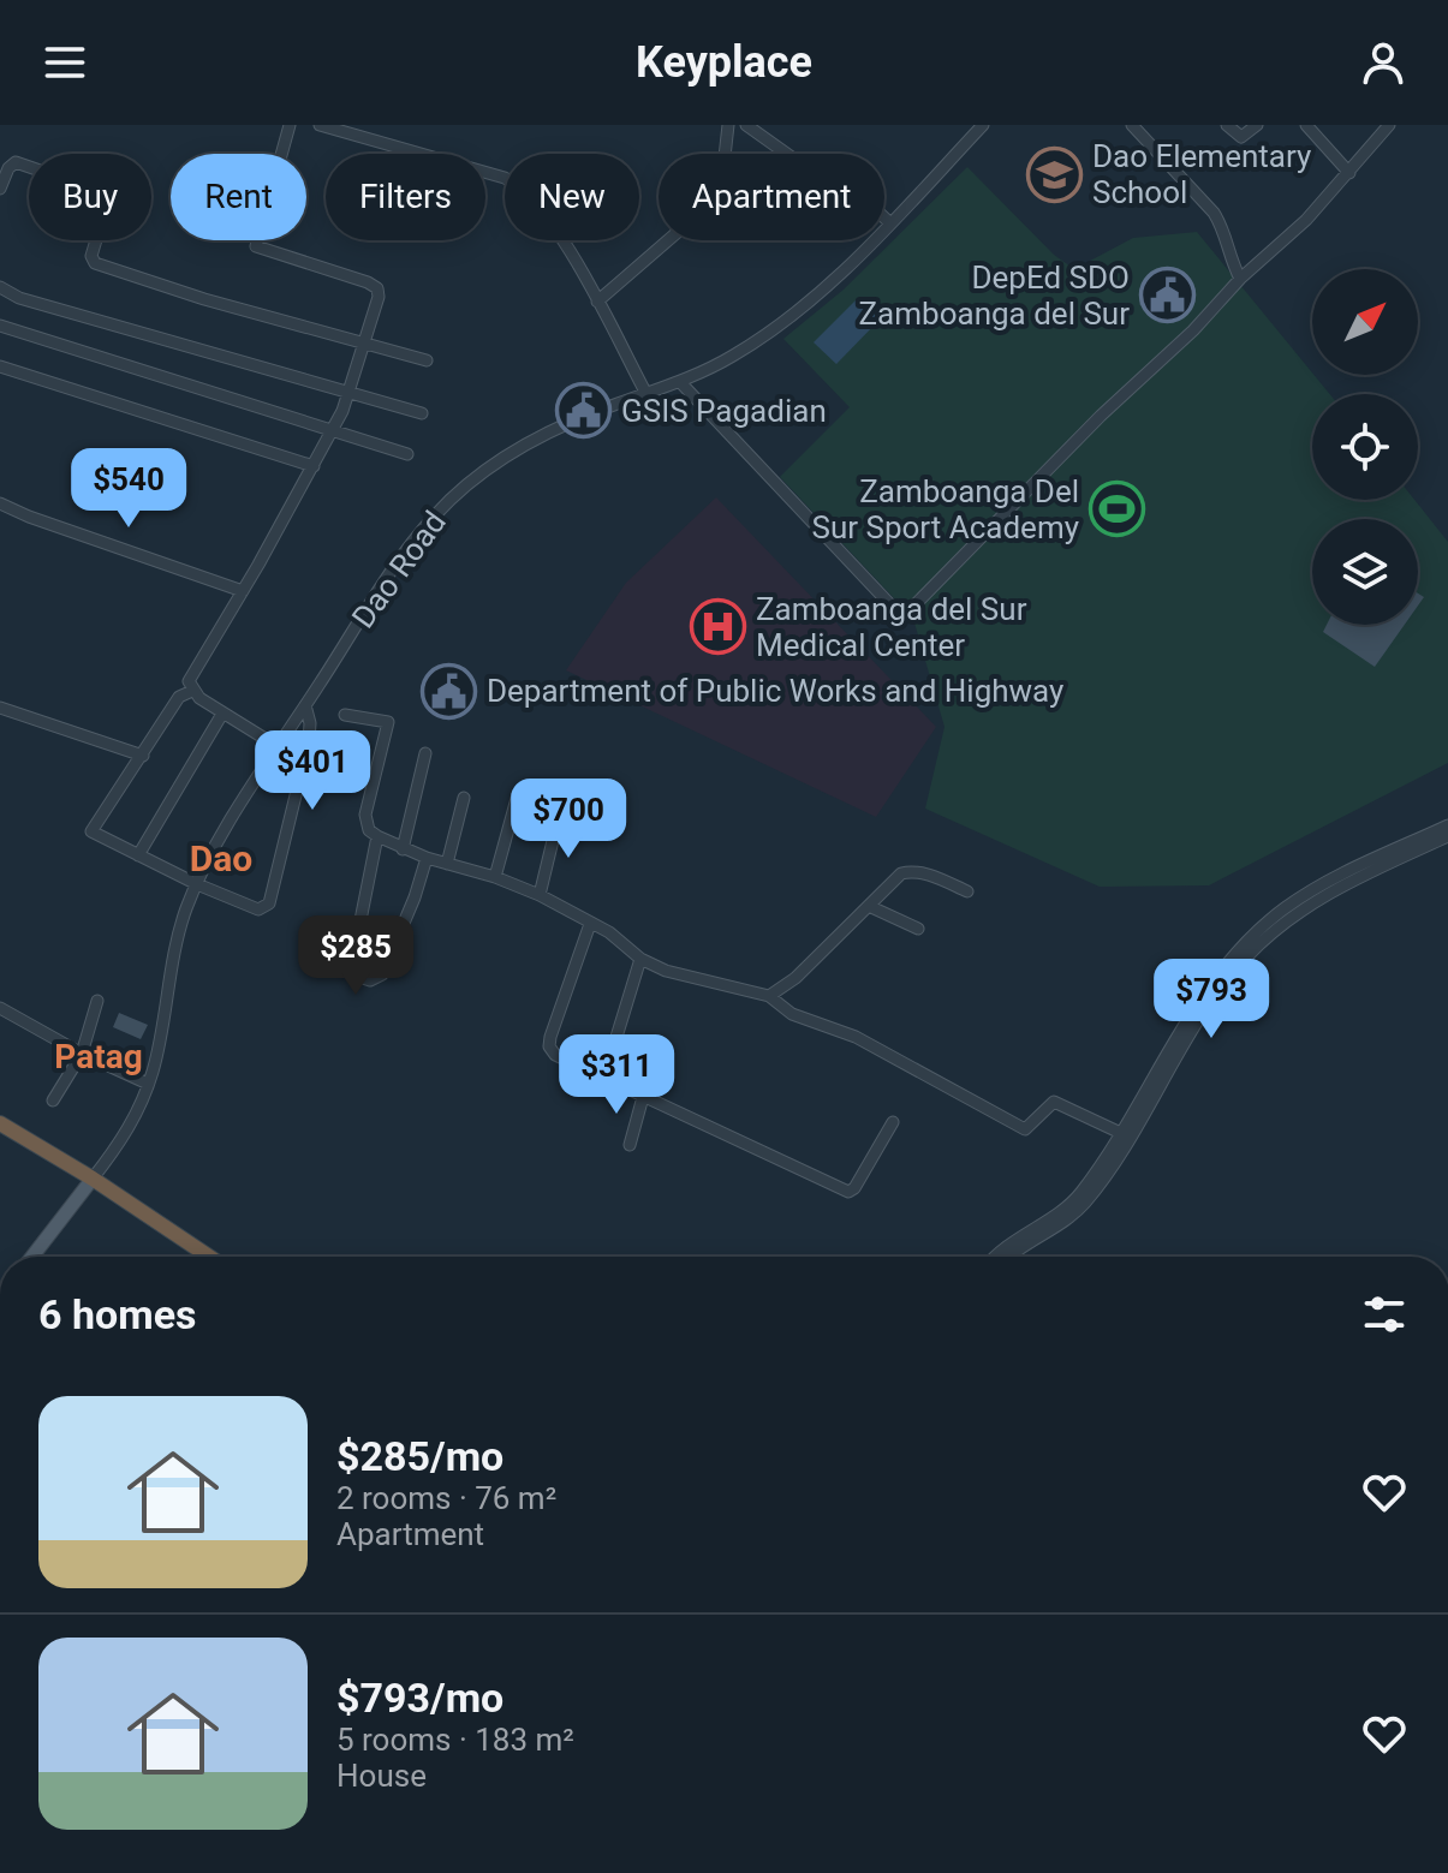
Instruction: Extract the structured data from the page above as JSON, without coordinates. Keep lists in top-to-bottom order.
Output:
{
  "streets": {
    "street": ["Dao Road"]
  },
  "districts": ["Dao", "Patag"],
  "places": {
    "school or university": ["Dao Elementary School"],
    "public building": ["DepEd SDO Zamboanga del Sur", "GSIS Pagadian", "Department of Public Works and Highway"],
    "sports": ["Zamboanga Del Sur Sport Academy"],
    "hospital": ["Zamboanga del Sur Medical Center"]
  },
  "north": "top right",
  "page": {
    "header": "Keyplace",
    "chip": [
      "Buy",
      "Rent",
      "Filters",
      "New",
      "Apartment"
    ],
    "price": [
      "$540",
      "$401",
      "$700",
      "$285",
      "$793",
      "$311"
    ],
    "heading": "6 homes",
    "list": [
      {
        "name": "$285/mo",
        "note": "2 rooms · 76 m² · Apartment"
      },
      {
        "name": "$793/mo",
        "note": "5 rooms · 183 m² · House"
      }
    ]
  }
}
